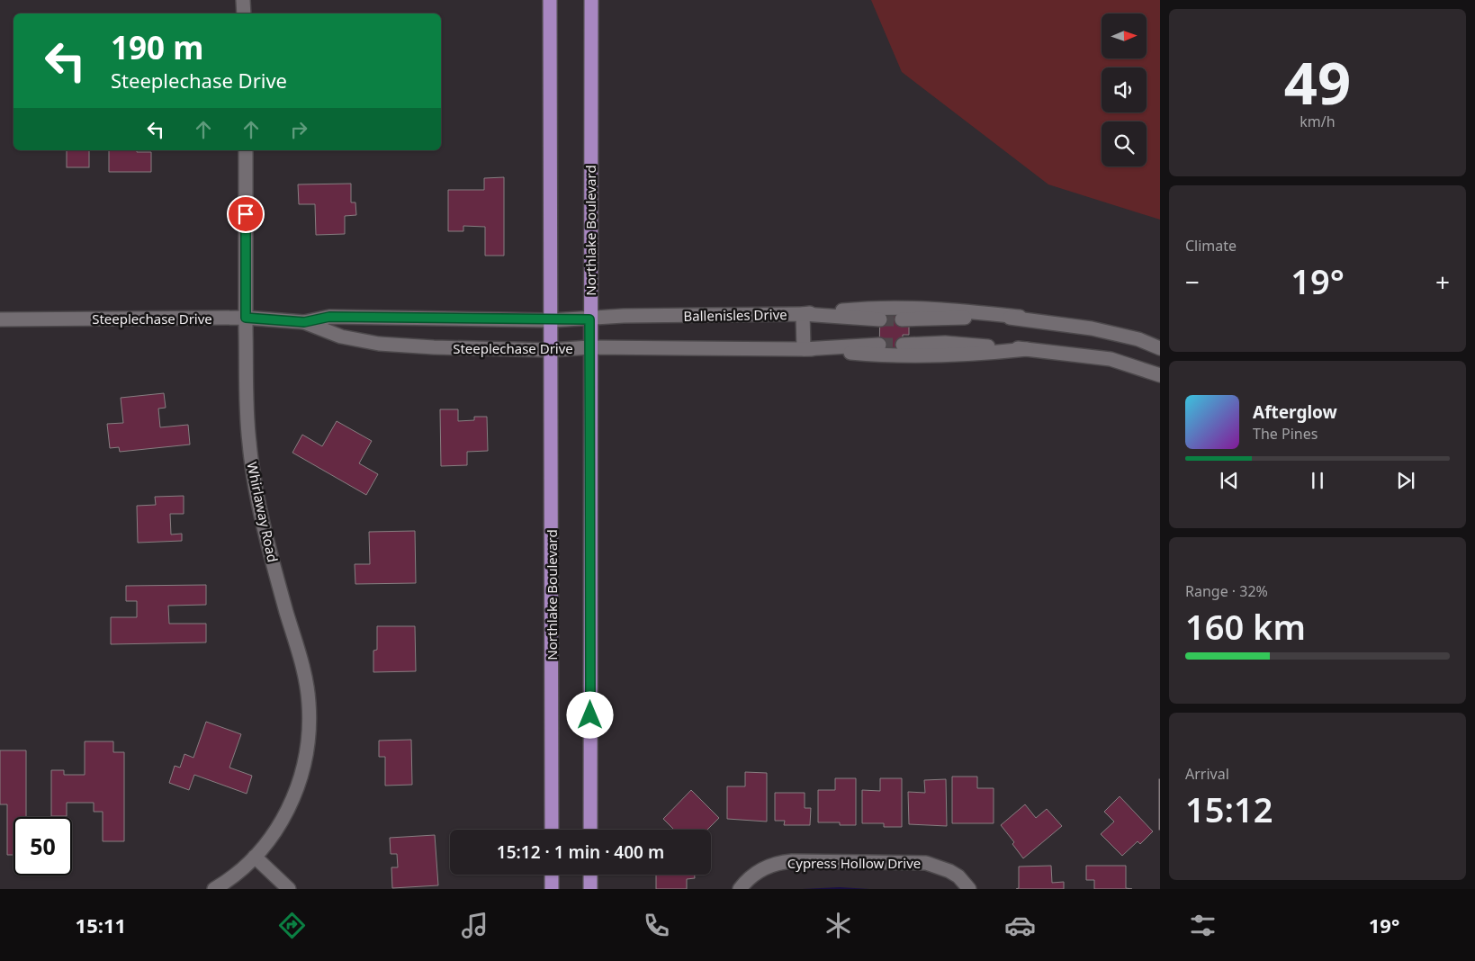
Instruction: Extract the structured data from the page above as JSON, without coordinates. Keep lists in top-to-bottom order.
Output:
{
  "streets": {
    "main road": ["Northlake Boulevard"],
    "street": [
      "Ballenisles Drive",
      "Steeplechase Drive",
      "Whirlaway Road",
      "Cypress Hollow Drive"
    ]
  },
  "crossings": [
    ["Northlake Boulevard", "Ballenisles Drive"],
    ["Northlake Boulevard", "Steeplechase Drive"],
    ["Ballenisles Drive", "Steeplechase Drive"],
    ["Steeplechase Drive", "Whirlaway Road"]
  ],
  "north": "right",
  "page": {
    "tile": [
      ["49", "km/h"],
      "Climate",
      ["Range · 32%", "160 km"],
      ["Arrival", "15:12"]
    ],
    "turn": ["190 m", "Steeplechase Drive"],
    "heat": ["−", "19°", "+"],
    "song": ["Afterglow", "The Pines"],
    "limit": "50",
    "trip": "15:12 · 1 min · 400 m",
    "tabs": ["15:11", "19°"]
  }
}
